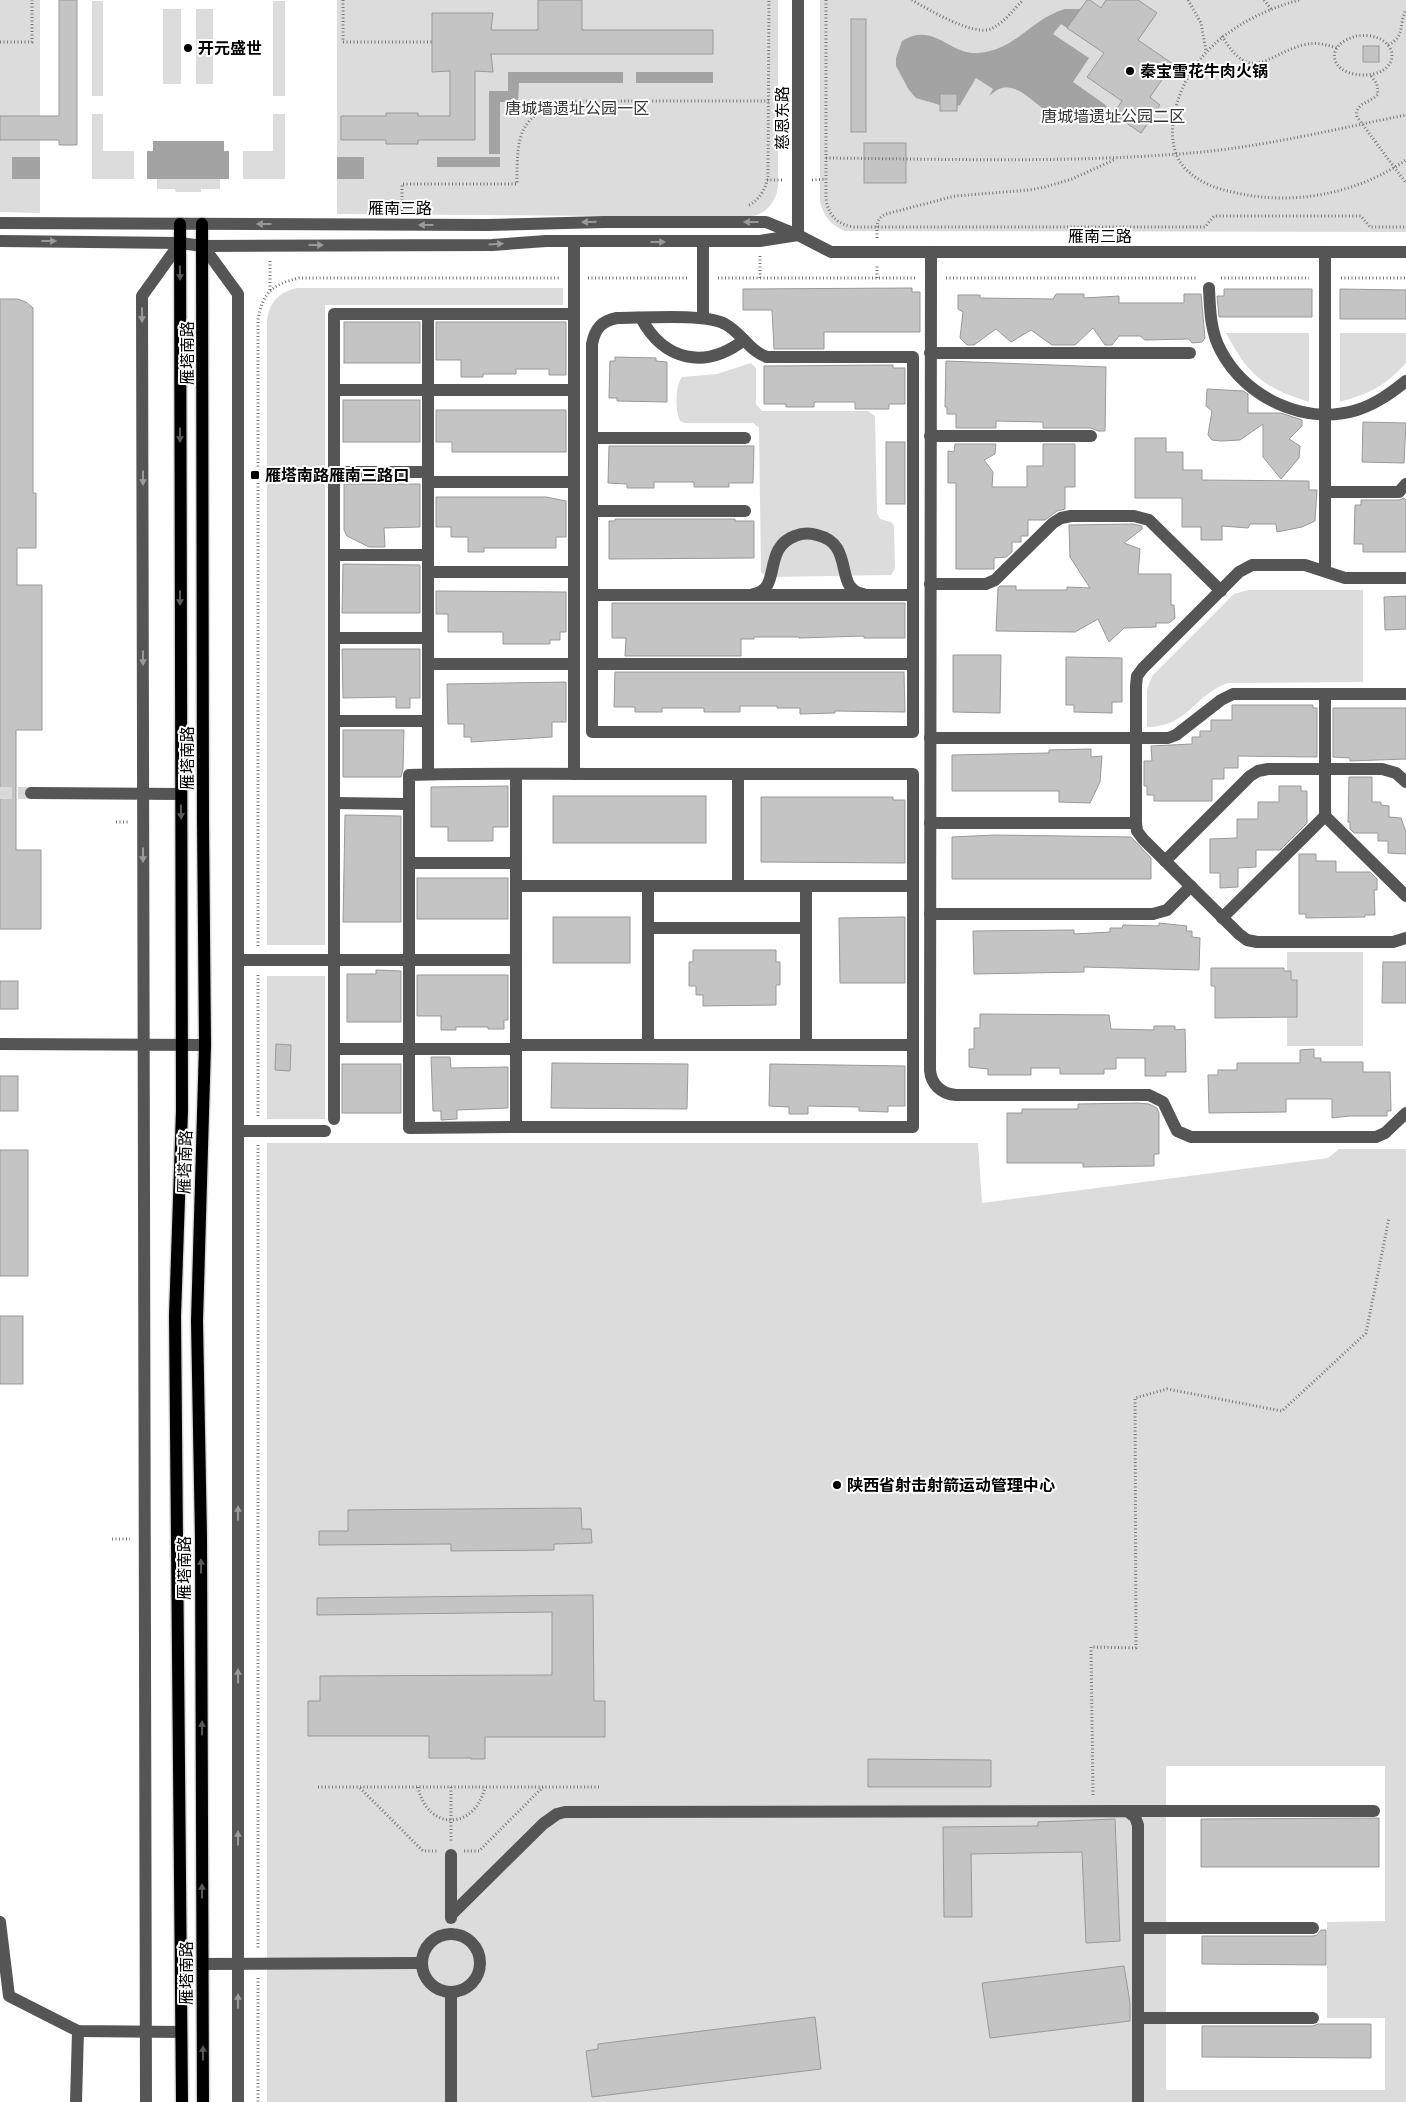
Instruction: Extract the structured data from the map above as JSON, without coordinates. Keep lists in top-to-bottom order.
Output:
{
  "streets": {
    "main road": ["雁塔南路"],
    "street": ["慈恩东路", "雁南三路"]
  },
  "crossings": [
    ["慈恩东路", "雁南三路"],
    ["雁南三路", "雁塔南路"]
  ],
  "parks": ["唐城墙遗址公园一区", "唐城墙遗址公园二区"],
  "places": {
    "other": ["开元盛世", "秦宝雪花牛肉火锅", "陕西省射击射箭运动管理中心"],
    "transit": ["雁塔南路雁南三路口"]
  }
}
